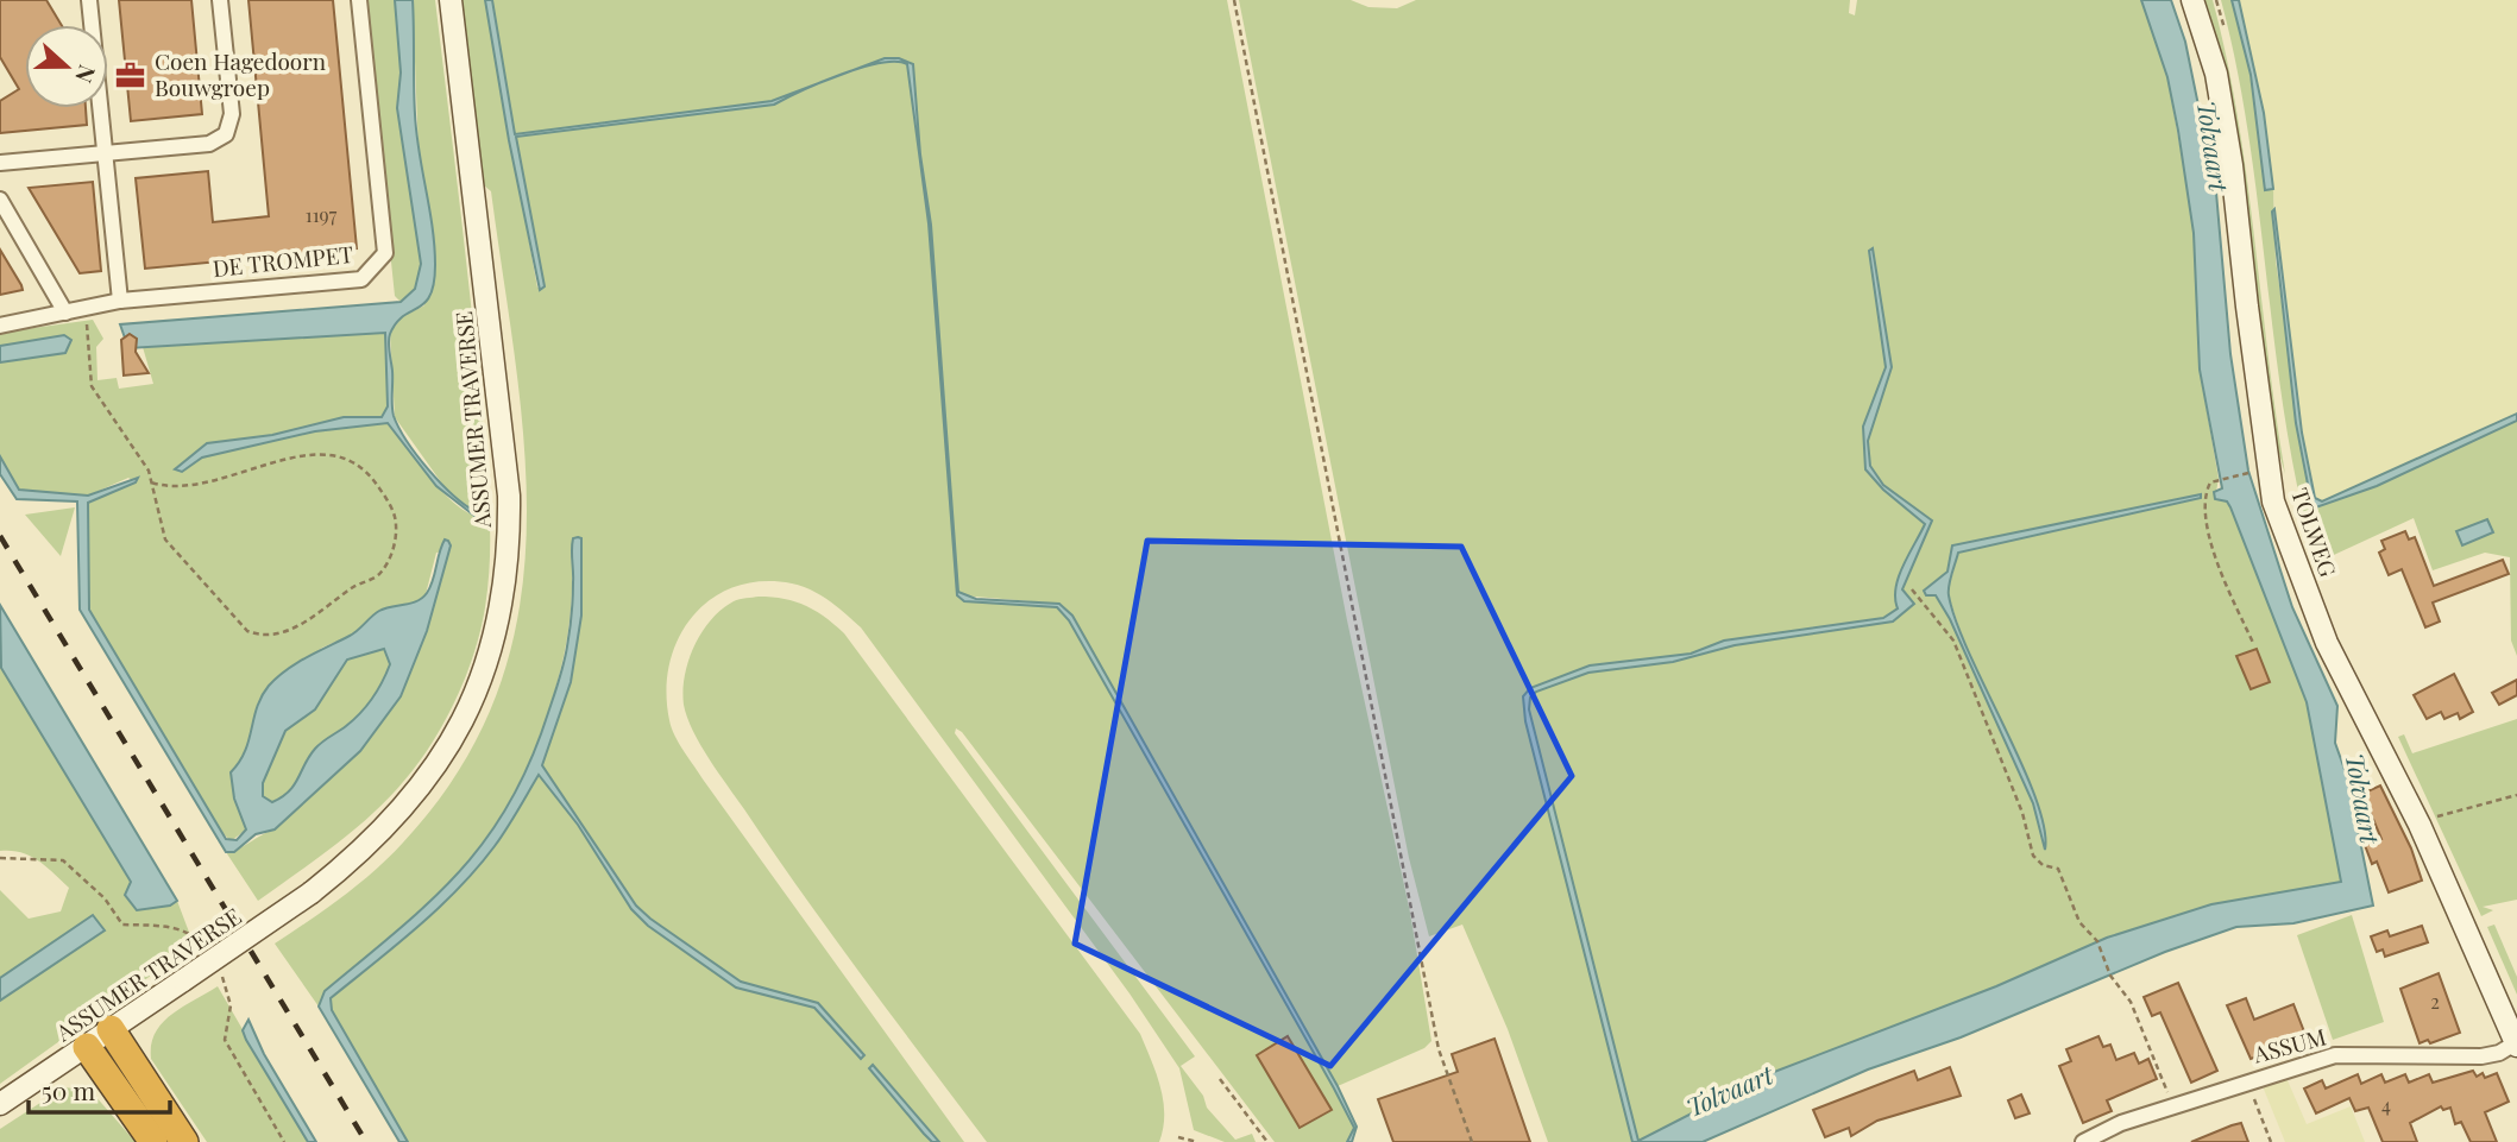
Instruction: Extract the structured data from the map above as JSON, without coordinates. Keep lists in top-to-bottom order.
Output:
{
  "streets": {
    "main road": ["ASSUMER TRAVERSE", "TOLWEG"],
    "street": ["DE TROMPET", "ASSUM"]
  },
  "crossings": [
    ["TOLWEG", "ASSUM"]
  ],
  "water": ["Tolvaart"],
  "places": {
    "office": ["Coen Hagedoorn Bouwgroep"]
  },
  "house_numbers": ["1197", "2", "4"],
  "scale_bar": "50 m",
  "north": "right"
}
